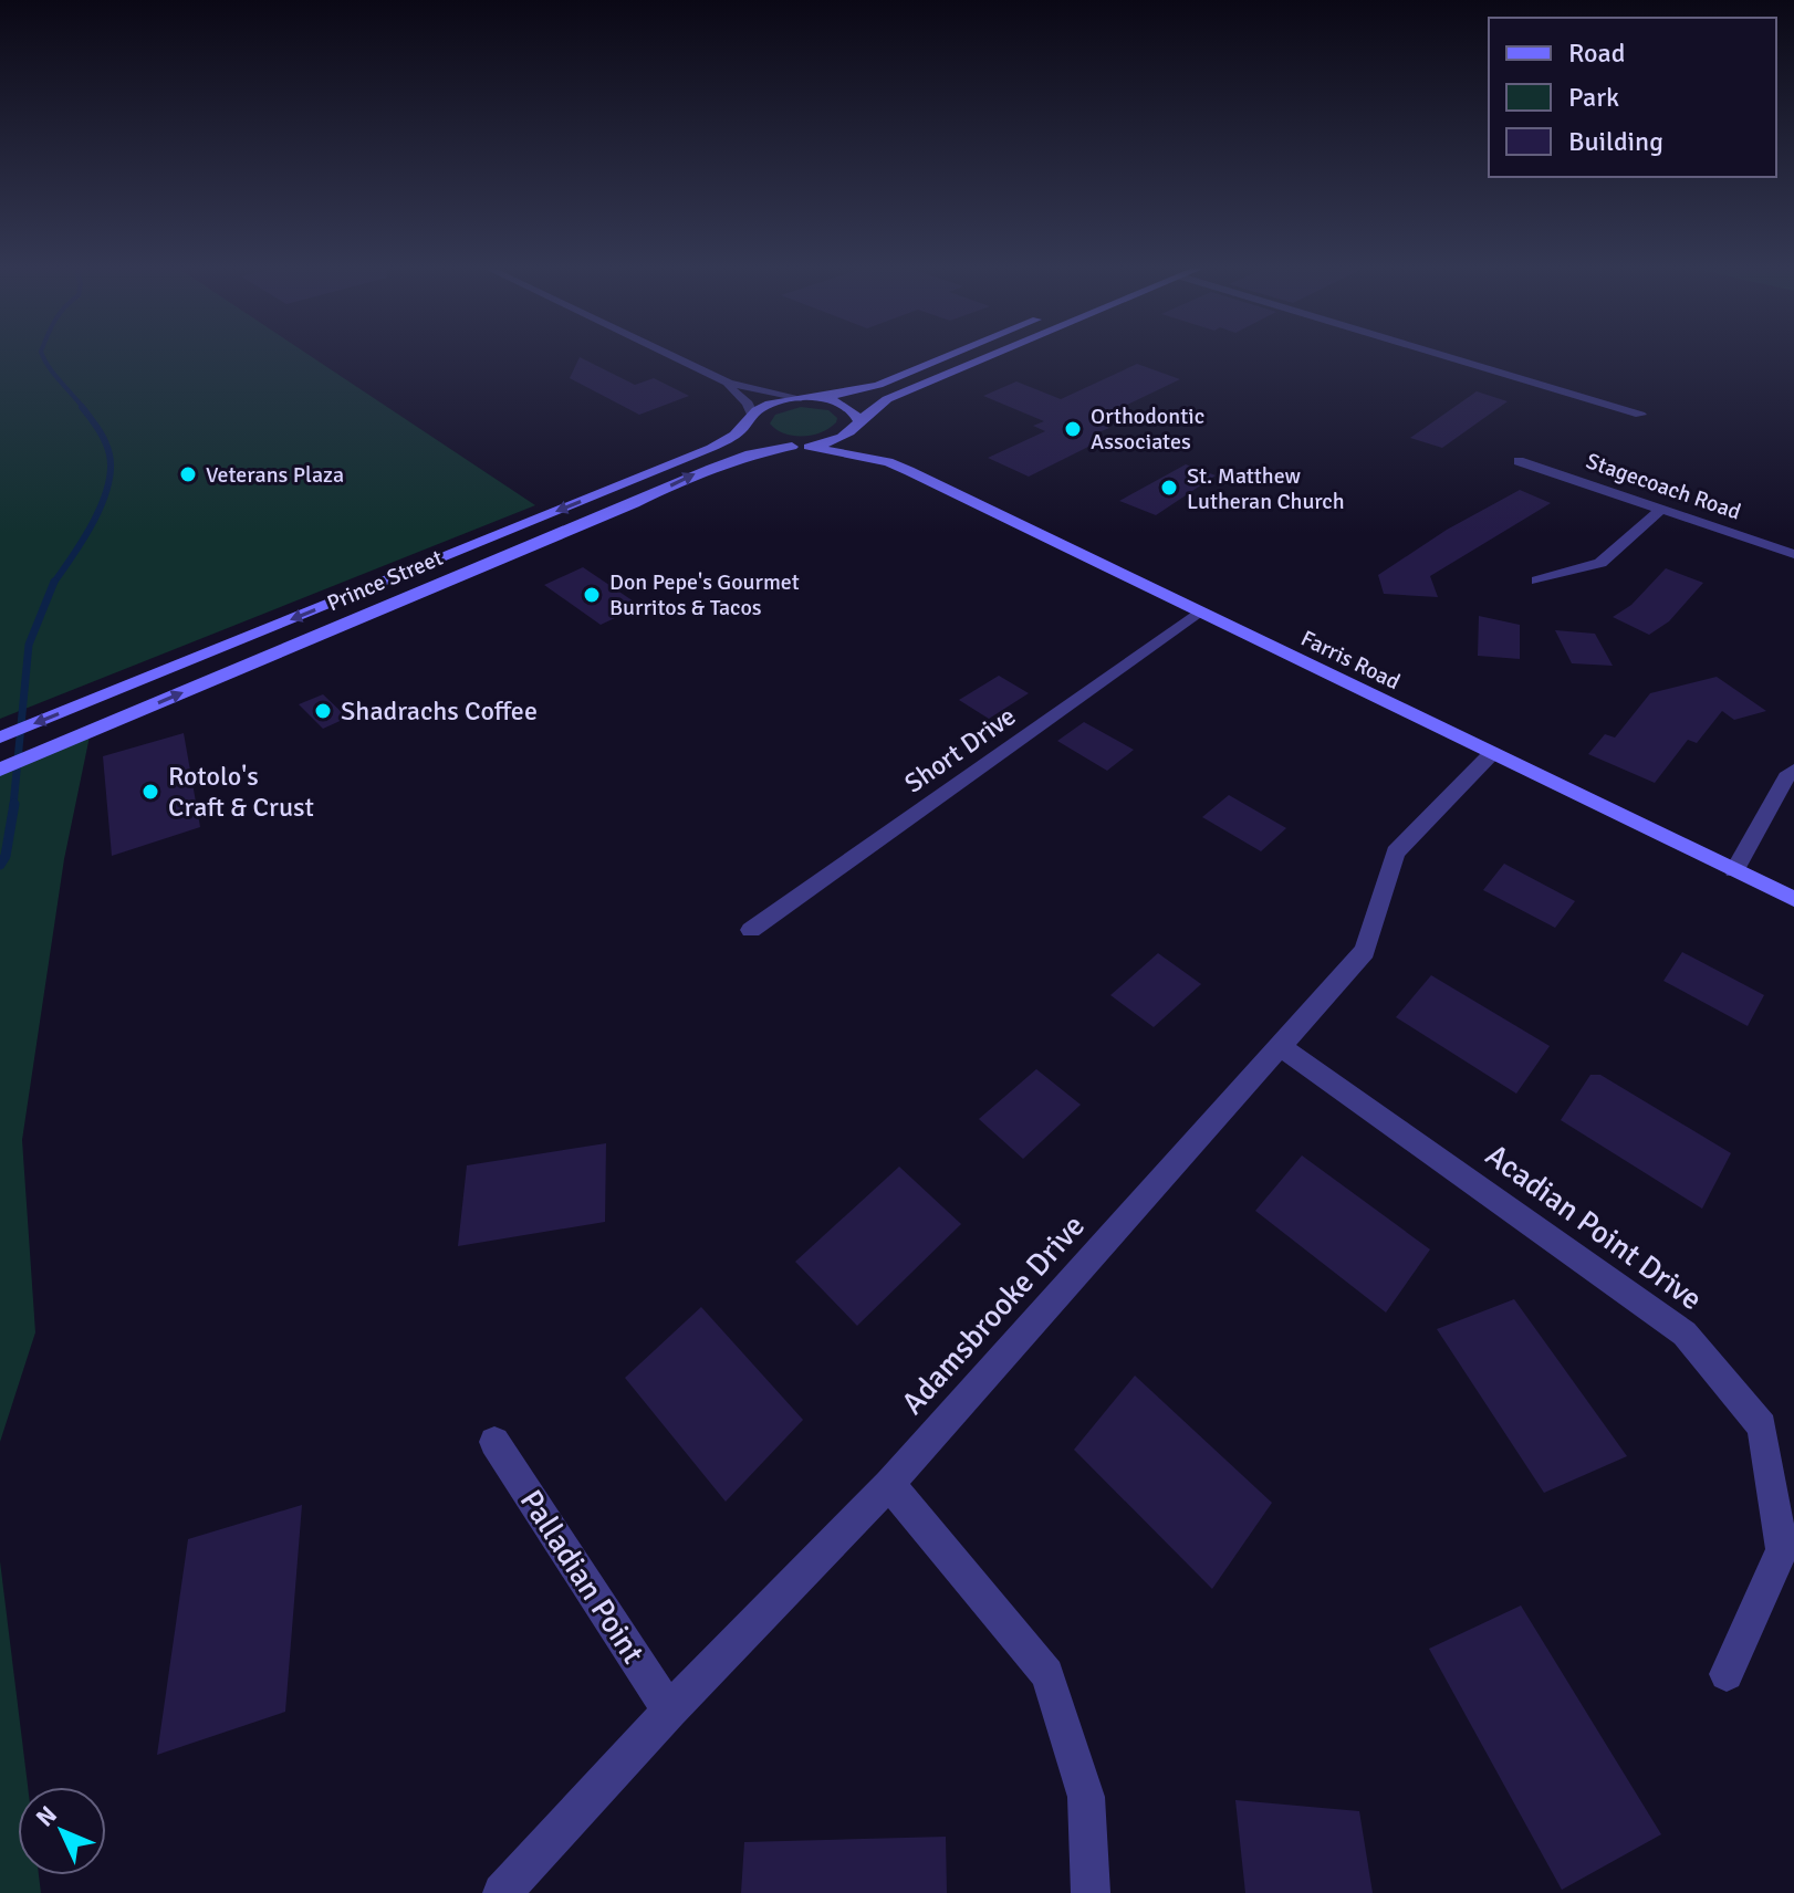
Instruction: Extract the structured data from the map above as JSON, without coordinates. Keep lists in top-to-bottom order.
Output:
{
  "streets": {
    "main road": ["Prince Street", "Farris Road"],
    "street": [
      "Stagecoach Road",
      "Short Drive",
      "Acadian Point Drive",
      "Adamsbrooke Drive",
      "Palladian Point"
    ]
  },
  "crossings": [
    ["Prince Street", "Farris Road"],
    ["Farris Road", "Short Drive"],
    ["Farris Road", "Adamsbrooke Drive"],
    ["Acadian Point Drive", "Adamsbrooke Drive"],
    ["Adamsbrooke Drive", "Palladian Point"]
  ],
  "places": [
    "Orthodontic Associates",
    "Veterans Plaza",
    "St. Matthew Lutheran Church",
    "Don Pepe's Gourmet Burritos & Tacos",
    "Shadrachs Coffee",
    "Rotolo's Craft & Crust"
  ],
  "legend": ["Road", "Park", "Building"],
  "north": "top left"
}
